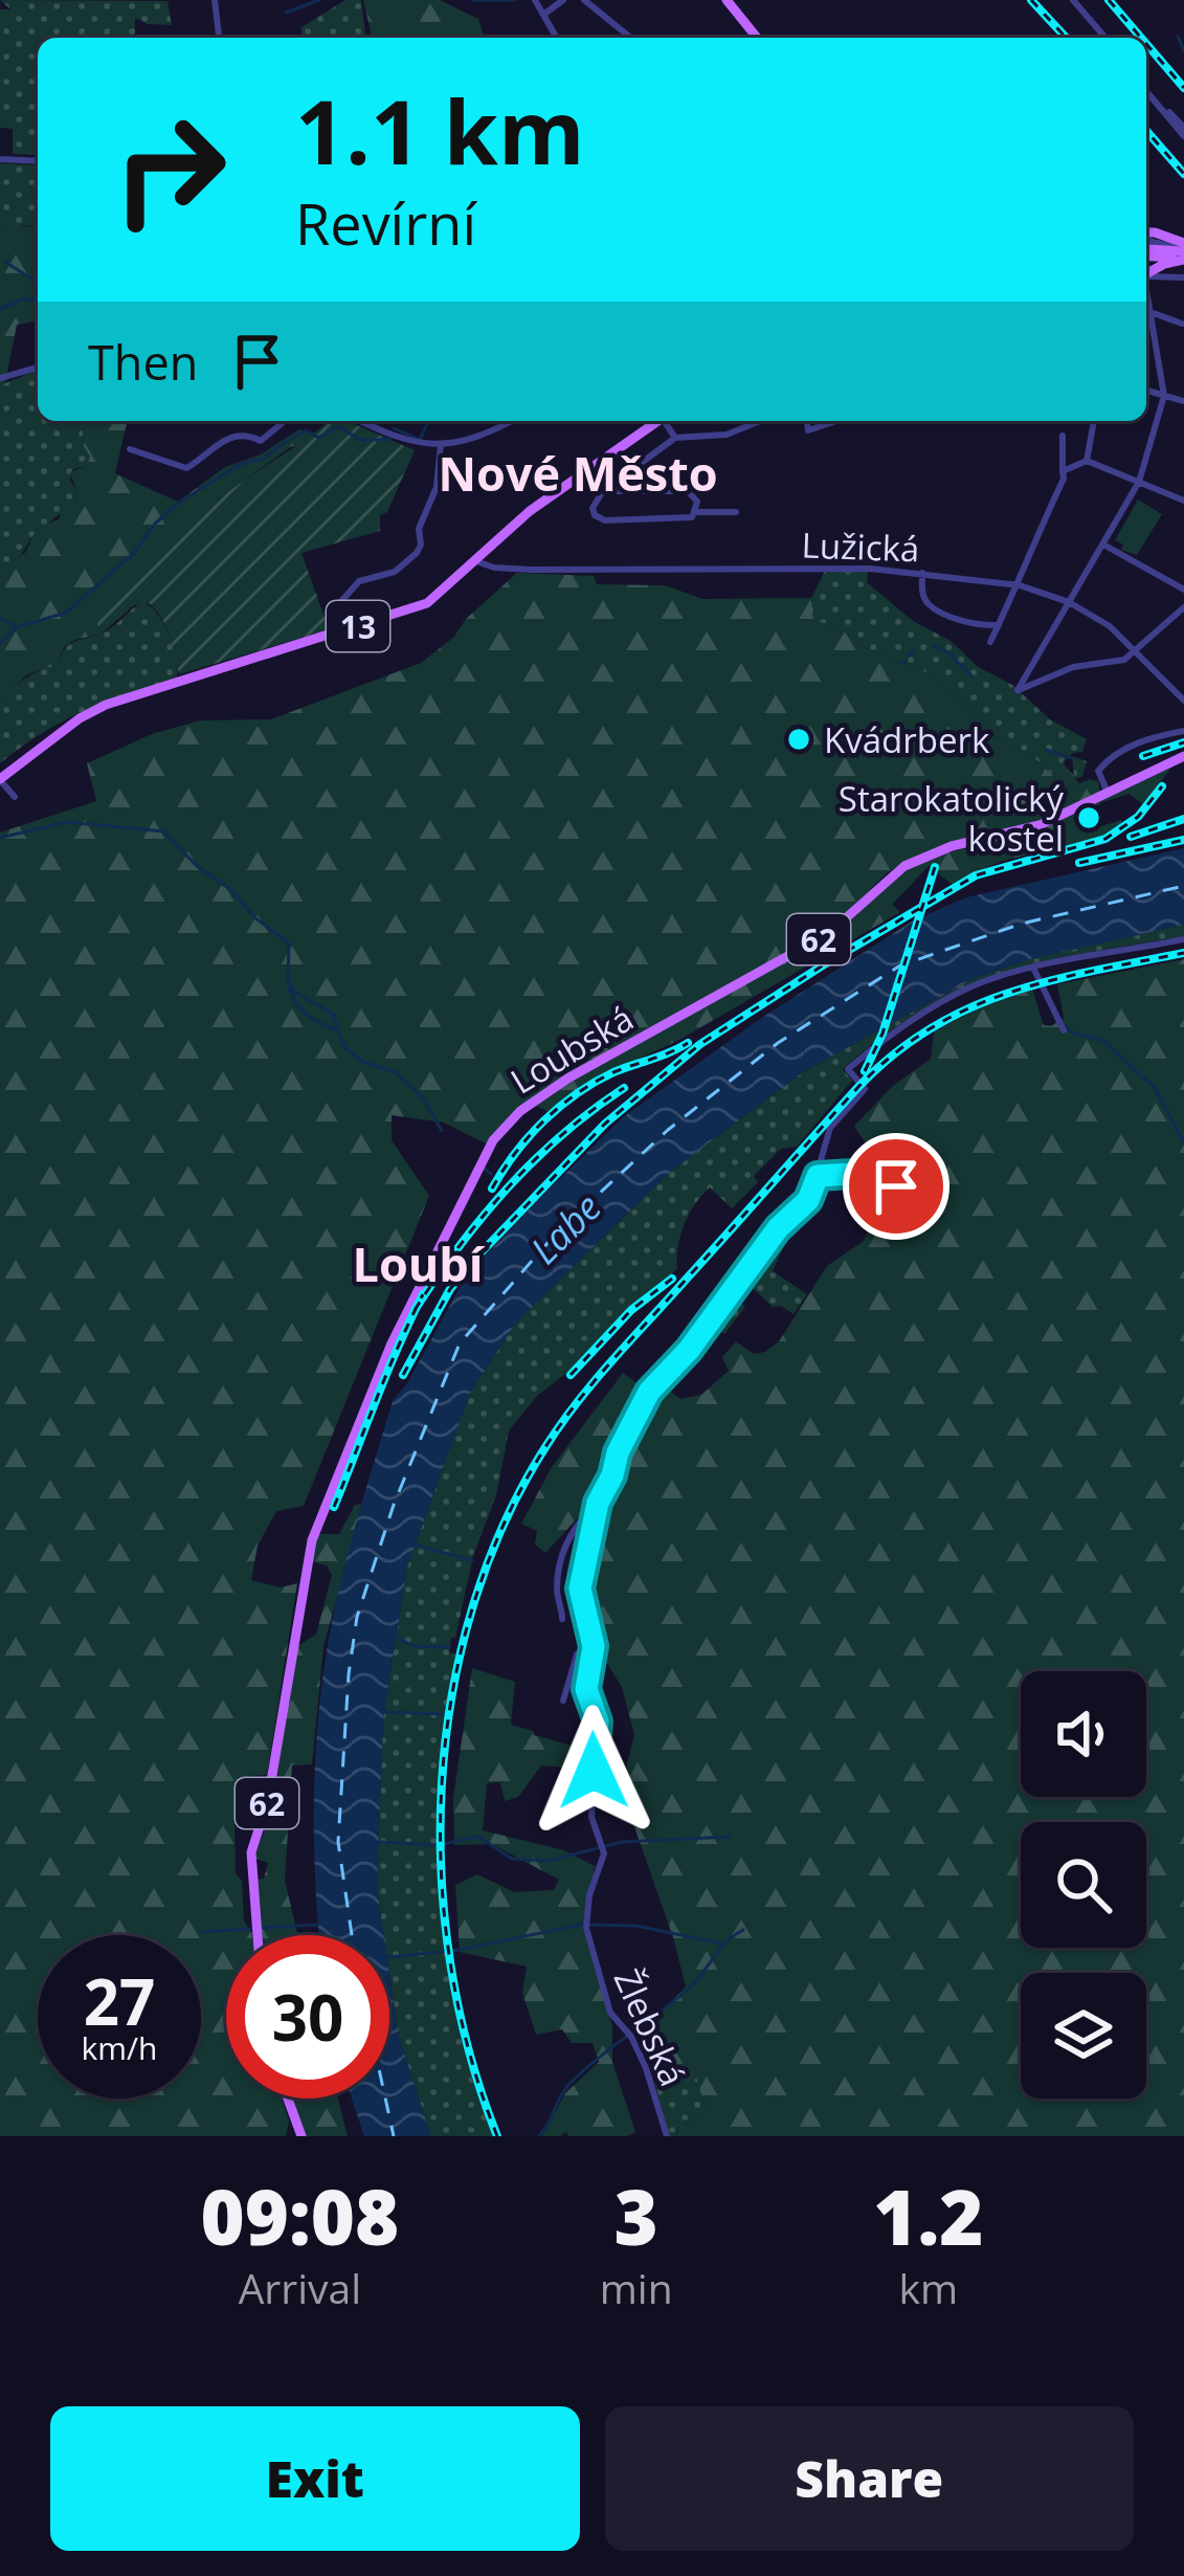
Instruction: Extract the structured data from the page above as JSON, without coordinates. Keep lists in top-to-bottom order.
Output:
{
  "streets": {
    "main road": ["13", "62", "Loubská"],
    "street": ["Lužická", "Žlebská"]
  },
  "crossings": [
    ["Lužická", "13"]
  ],
  "districts": ["Nové Město", "Loubí"],
  "water": ["Labe"],
  "places": ["Kvádrberk", "Starokatolický kostel"],
  "page": {
    "turn": ["1.1 km", "Revírní"],
    "then": "Then",
    "speed": "27 km/h",
    "limit": "30",
    "eta": [
      "09:08",
      "Arrival",
      "3",
      "min",
      "1.2",
      "km"
    ],
    "buttons": ["Exit", "Share"]
  }
}
